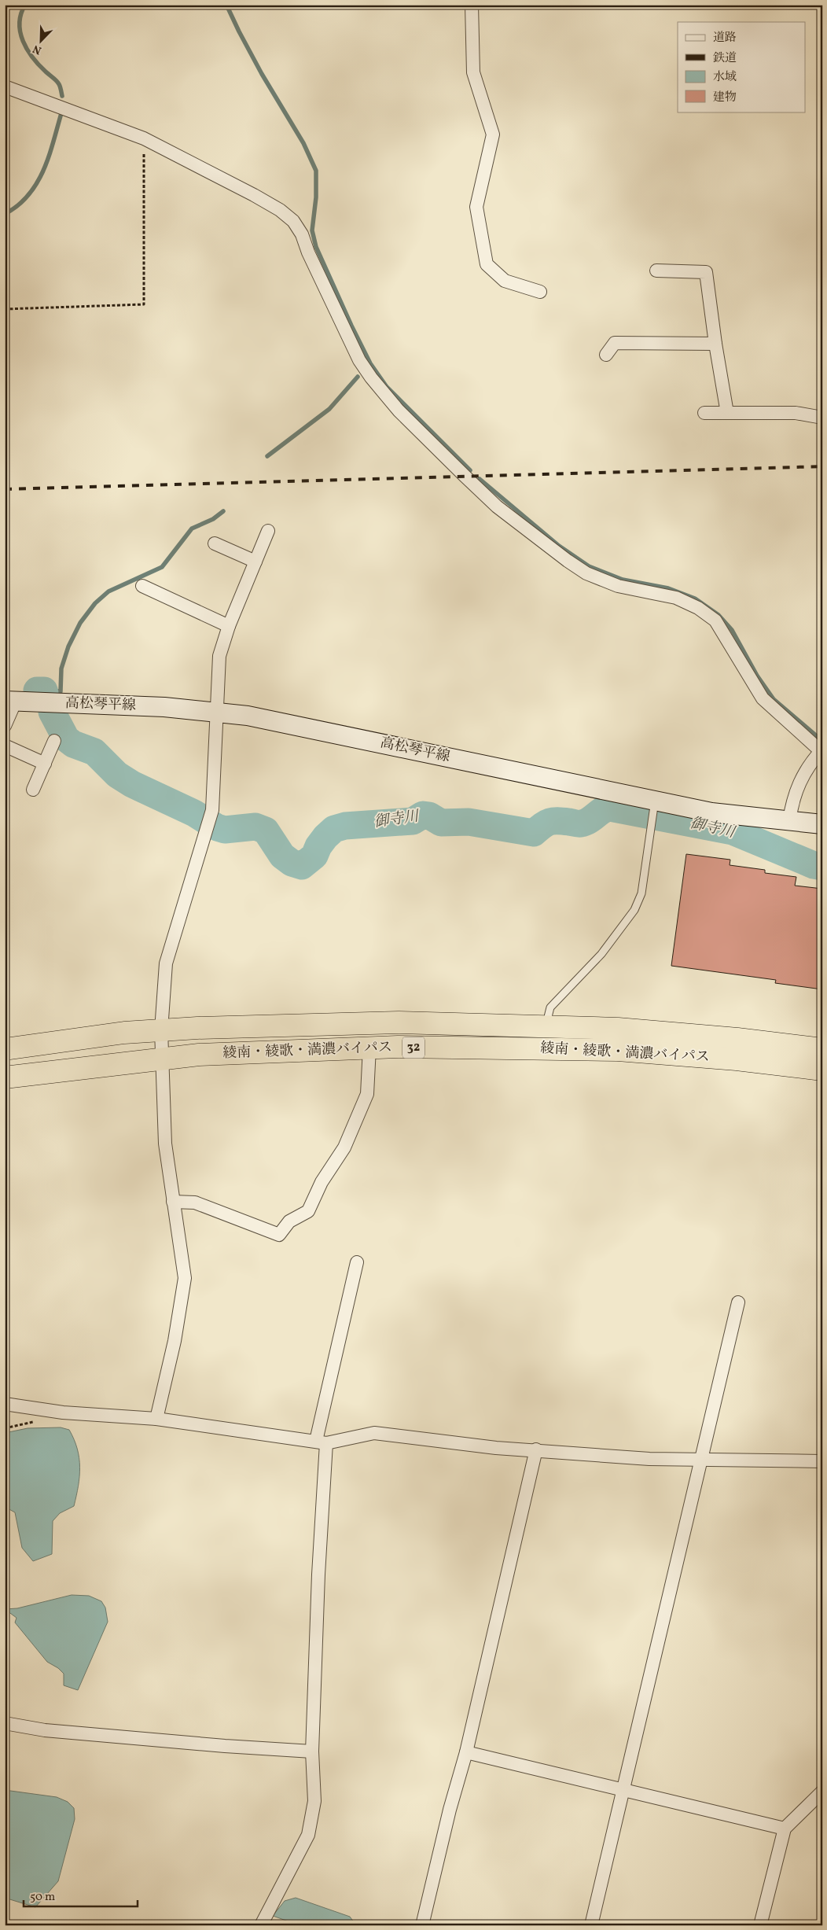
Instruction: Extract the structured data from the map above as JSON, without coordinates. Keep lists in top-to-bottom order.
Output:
{
  "streets": {
    "highway": ["32", "綾南・綾歌・満濃バイパス"],
    "main road": ["高松琴平線"]
  },
  "water": ["御寺川"],
  "legend": [
    "道路",
    "鉄道",
    "水域",
    "建物"
  ],
  "scale_bar": "50 m",
  "north": "bottom left"
}
